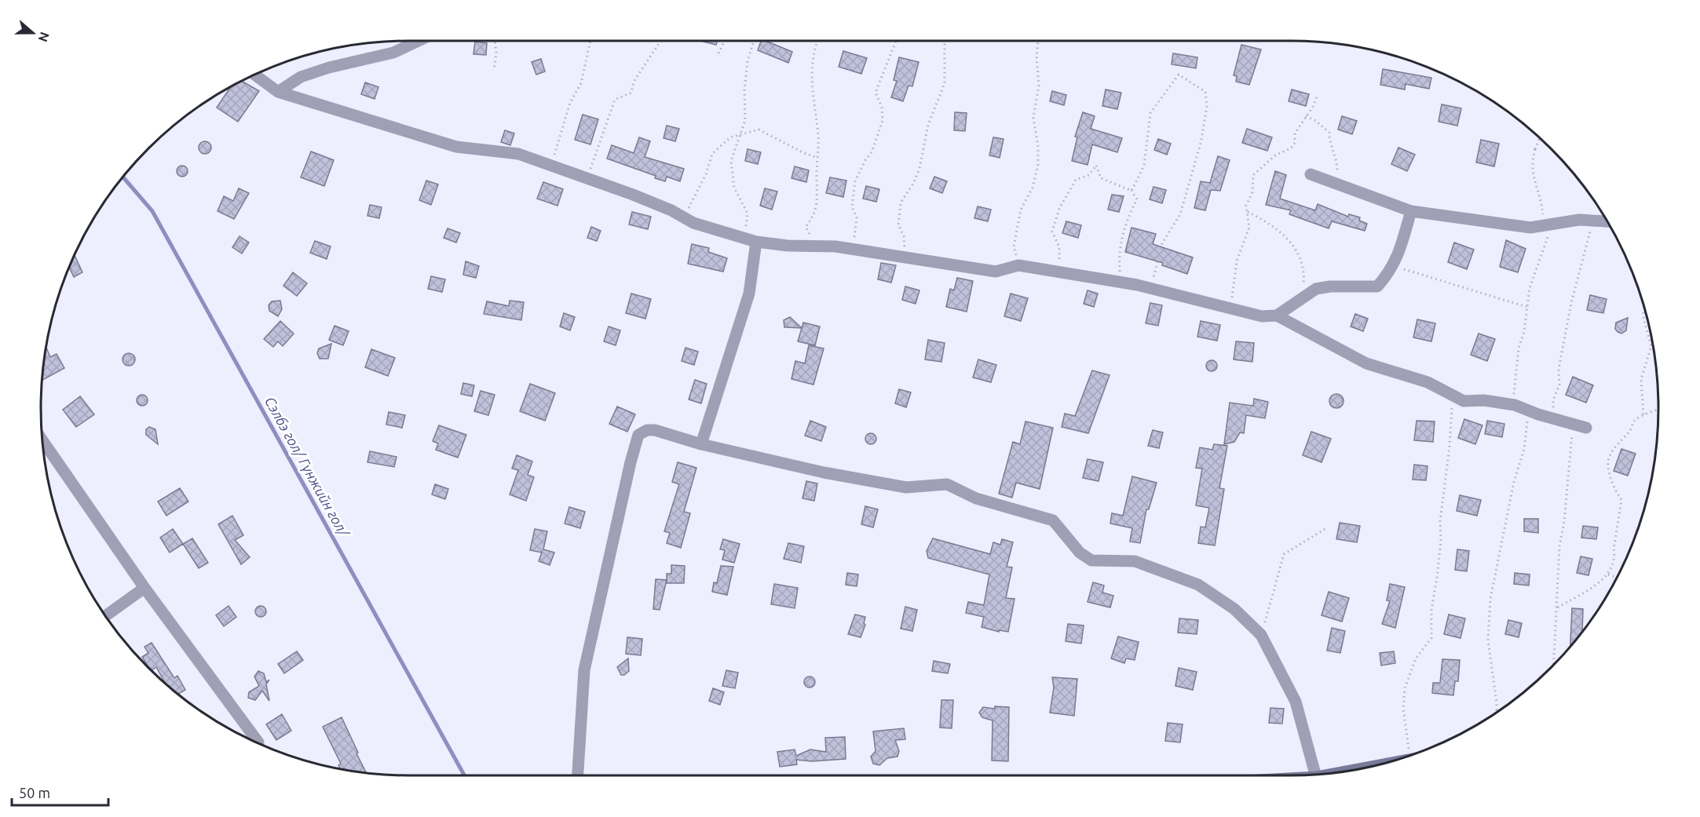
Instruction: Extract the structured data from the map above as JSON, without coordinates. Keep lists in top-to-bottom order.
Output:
{
  "water": ["Сэлбэ гол/ Гүнжийн гол/"],
  "scale_bar": "50 m",
  "north": "right"
}
